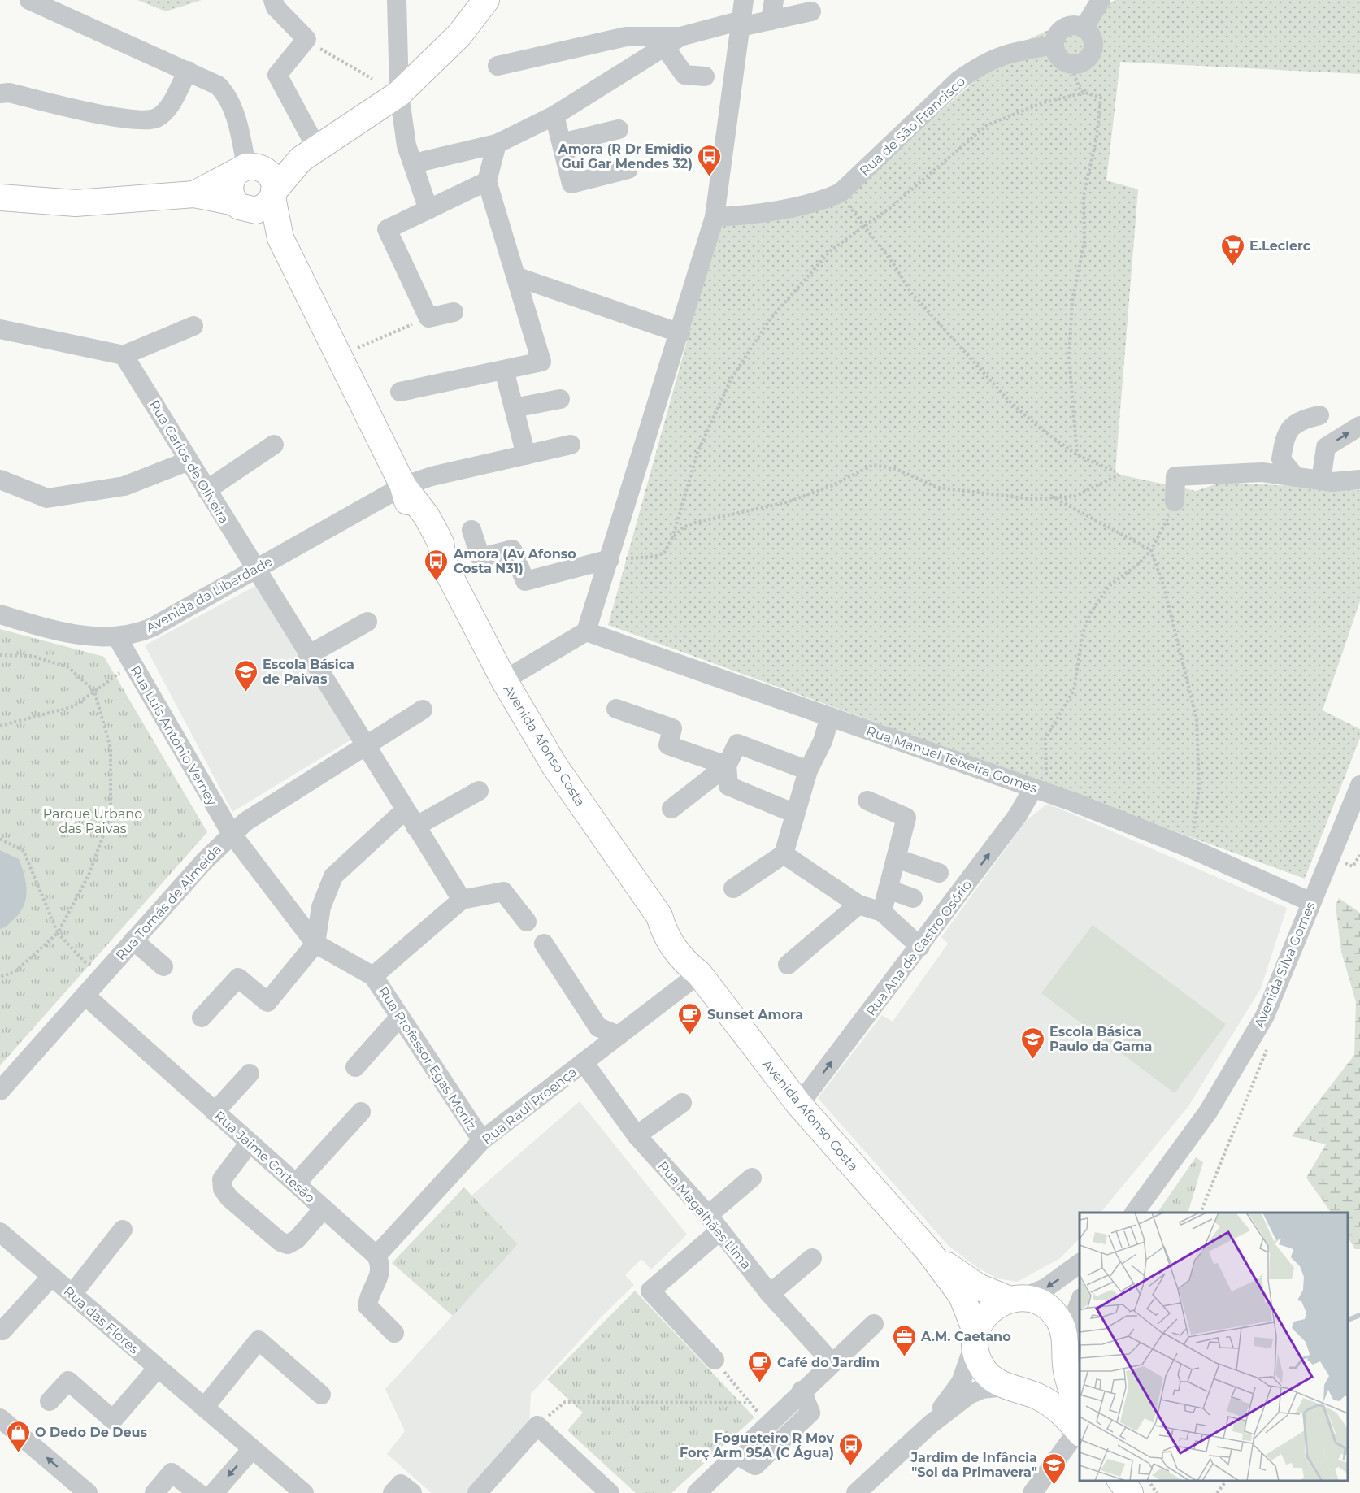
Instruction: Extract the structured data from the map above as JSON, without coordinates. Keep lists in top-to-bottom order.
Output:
{
  "streets": {
    "main road": ["Avenida Afonso Costa"],
    "street": [
      "Rua de São Francisco",
      "Rua Carlos de Oliveira",
      "Avenida da Liberdade",
      "Rua Luís António Verney",
      "Rua Manuel Teixeira Gomes",
      "Rua Tomás de Almeida",
      "Rua Ana de Castro Osório",
      "Avenida Silva Gomes",
      "Rua Professor Egas Moniz",
      "Rua Raul Proença",
      "Rua Jaime Cortesão",
      "Rua Magalhães Lima",
      "Rua das Flores"
    ]
  },
  "crossings": [
    ["Rua Carlos de Oliveira", "Avenida da Liberdade"],
    ["Avenida da Liberdade", "Rua Luís António Verney"],
    ["Avenida da Liberdade", "Avenida Afonso Costa"],
    ["Rua Luís António Verney", "Rua Tomás de Almeida"],
    ["Rua Luís António Verney", "Rua Professor Egas Moniz"],
    ["Avenida Afonso Costa", "Rua Ana de Castro Osório"],
    ["Avenida Afonso Costa", "Rua Raul Proença"],
    ["Rua Manuel Teixeira Gomes", "Rua Ana de Castro Osório"],
    ["Rua Manuel Teixeira Gomes", "Avenida Silva Gomes"],
    ["Rua Tomás de Almeida", "Rua Jaime Cortesão"],
    ["Rua Professor Egas Moniz", "Rua Raul Proença"],
    ["Rua Raul Proença", "Rua Jaime Cortesão"],
    ["Rua Raul Proença", "Rua Magalhães Lima"]
  ],
  "parks": ["Parque Urbano das Paivas"],
  "places": {
    "bus stop": ["Amora (R Dr Emidio Gui Gar Mendes 32)", "Amora (Av Afonso Costa N31)", "Fogueteiro R Mov Forç Arm 95A (C Água)"],
    "supermarket": ["E.Leclerc"],
    "school or university": ["Escola Básica de Paivas", "Escola Básica Paulo da Gama", "Jardim de Infância \"Sol da Primavera\""],
    "cafe": ["Sunset Amora", "Café do Jardim"],
    "office": ["A.M. Caetano"],
    "shop": ["O Dedo De Deus"]
  }
}
